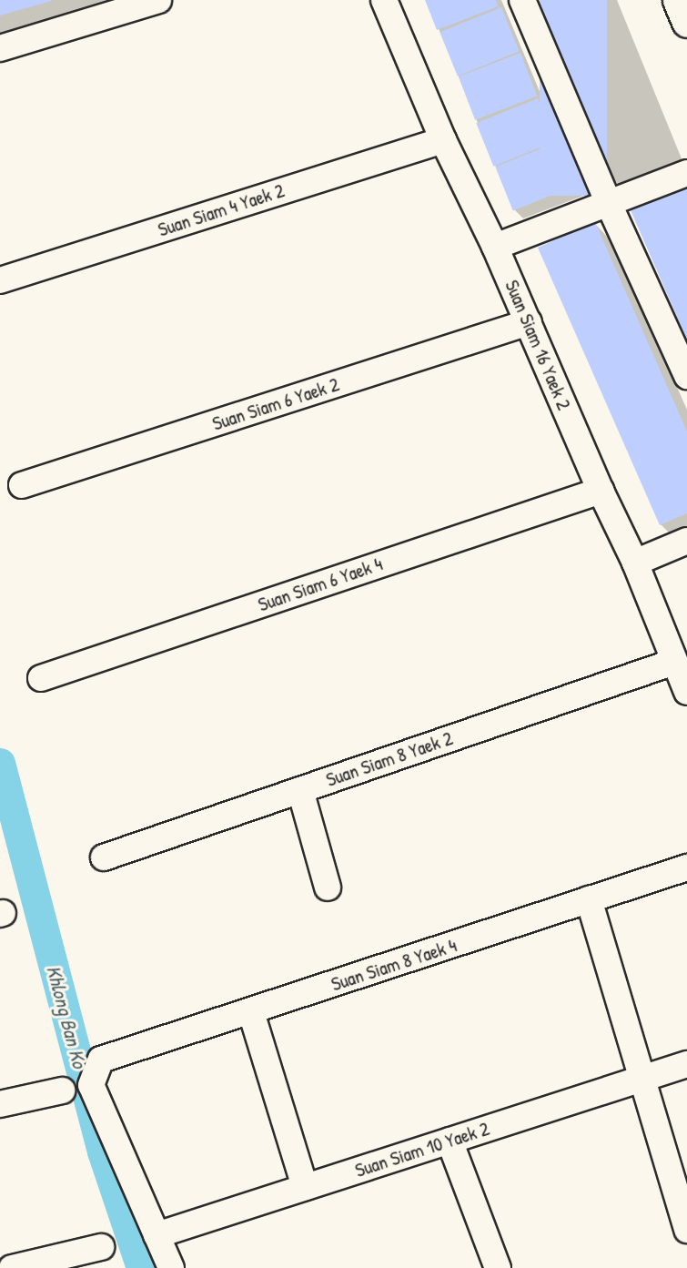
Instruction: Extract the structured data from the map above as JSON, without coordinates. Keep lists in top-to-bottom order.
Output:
{
  "streets": {
    "street": [
      "Suan Siam 4 Yaek 2",
      "Suan Siam 16 Yaek 2",
      "Suan Siam 6 Yaek 2",
      "Suan Siam 6 Yaek 4",
      "Suan Siam 8 Yaek 2",
      "Suan Siam 8 Yaek 4",
      "Suan Siam 10 Yaek 2"
    ]
  },
  "crossings": [
    ["Suan Siam 4 Yaek 2", "Suan Siam 16 Yaek 2"],
    ["Suan Siam 16 Yaek 2", "Suan Siam 6 Yaek 2"],
    ["Suan Siam 16 Yaek 2", "Suan Siam 6 Yaek 4"],
    ["Suan Siam 16 Yaek 2", "Suan Siam 8 Yaek 2"],
    ["Suan Siam 8 Yaek 4", "Suan Siam 10 Yaek 2"]
  ],
  "water": ["Khlong Ban Ko"]
}
